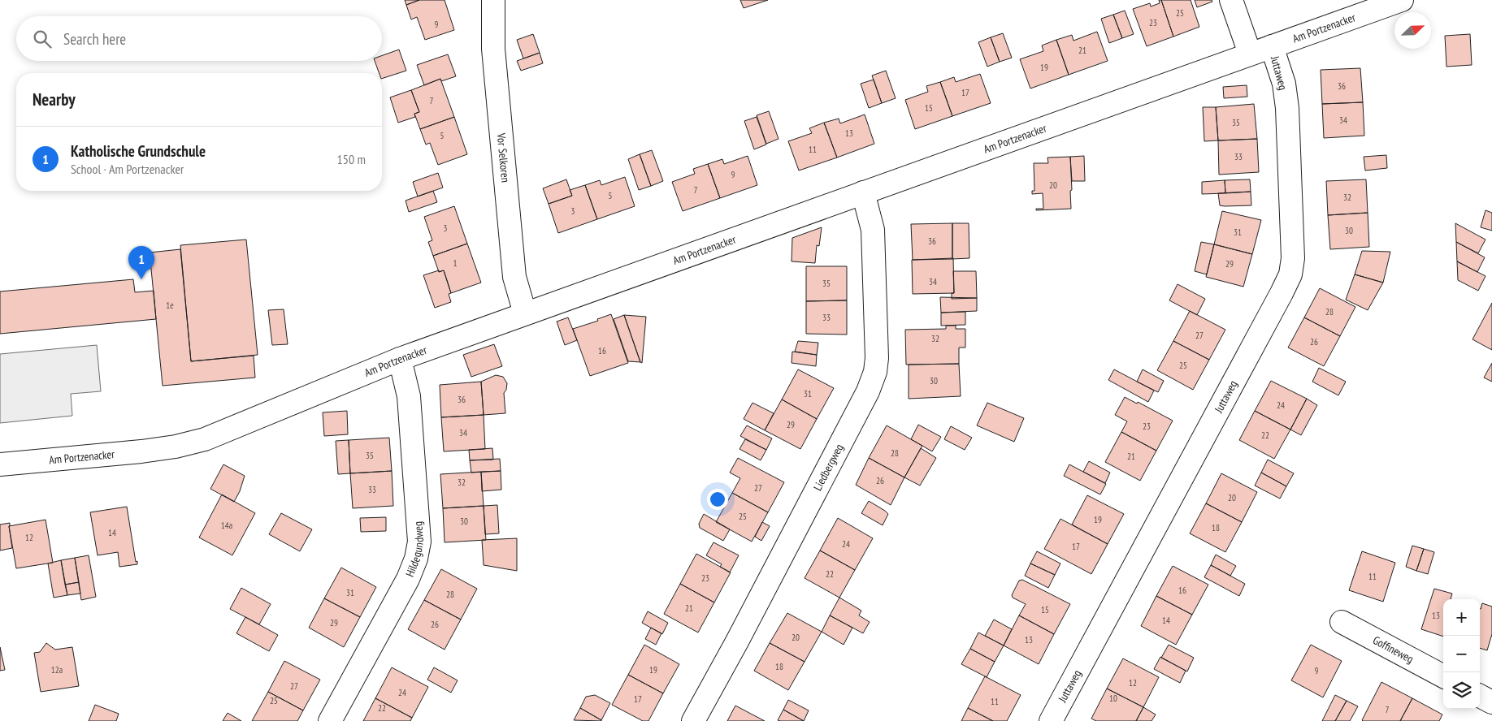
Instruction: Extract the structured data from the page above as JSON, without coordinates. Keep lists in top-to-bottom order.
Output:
{
  "streets": {
    "street": [
      "Am Portzenacker",
      "Juttaweg",
      "Vor Selkoren",
      "Liedbergweg",
      "Hildegundweg",
      "Goffineweg"
    ]
  },
  "crossings": [
    ["Am Portzenacker", "Juttaweg"],
    ["Am Portzenacker", "Vor Selkoren"],
    ["Am Portzenacker", "Liedbergweg"],
    ["Am Portzenacker", "Hildegundweg"]
  ],
  "house_numbers": [
    "25",
    "23",
    "9",
    "21",
    "19",
    "36",
    "17",
    "7",
    "15",
    "34",
    "35",
    "13",
    "5",
    "11",
    "33",
    "9",
    "20",
    "7",
    "5",
    "32",
    "3",
    "3",
    "30",
    "31",
    "36",
    "1",
    "29",
    "34",
    "35",
    "1e",
    "28",
    "33",
    "27",
    "32",
    "26",
    "16",
    "25",
    "30",
    "31",
    "36",
    "24",
    "29",
    "23",
    "34",
    "22",
    "28",
    "35",
    "21",
    "26",
    "32",
    "27",
    "33",
    "20",
    "25",
    "19",
    "30",
    "14a",
    "18",
    "14",
    "12",
    "24",
    "17",
    "22",
    "11",
    "23",
    "16",
    "31",
    "28",
    "21",
    "15",
    "13",
    "14",
    "29",
    "26",
    "20",
    "13",
    "18",
    "12a",
    "19",
    "9",
    "12",
    "27",
    "24",
    "10",
    "17",
    "25",
    "11",
    "22",
    "7"
  ],
  "north": "top right",
  "page": {
    "search": "Search here",
    "heading": "Nearby",
    "list": [
      {
        "mark": "1",
        "name": "Katholische Grundschule",
        "note": "School · Am Portzenacker",
        "value": "150 m"
      }
    ],
    "pins": "1",
    "map_buttons": ["+", "−"]
  }
}
